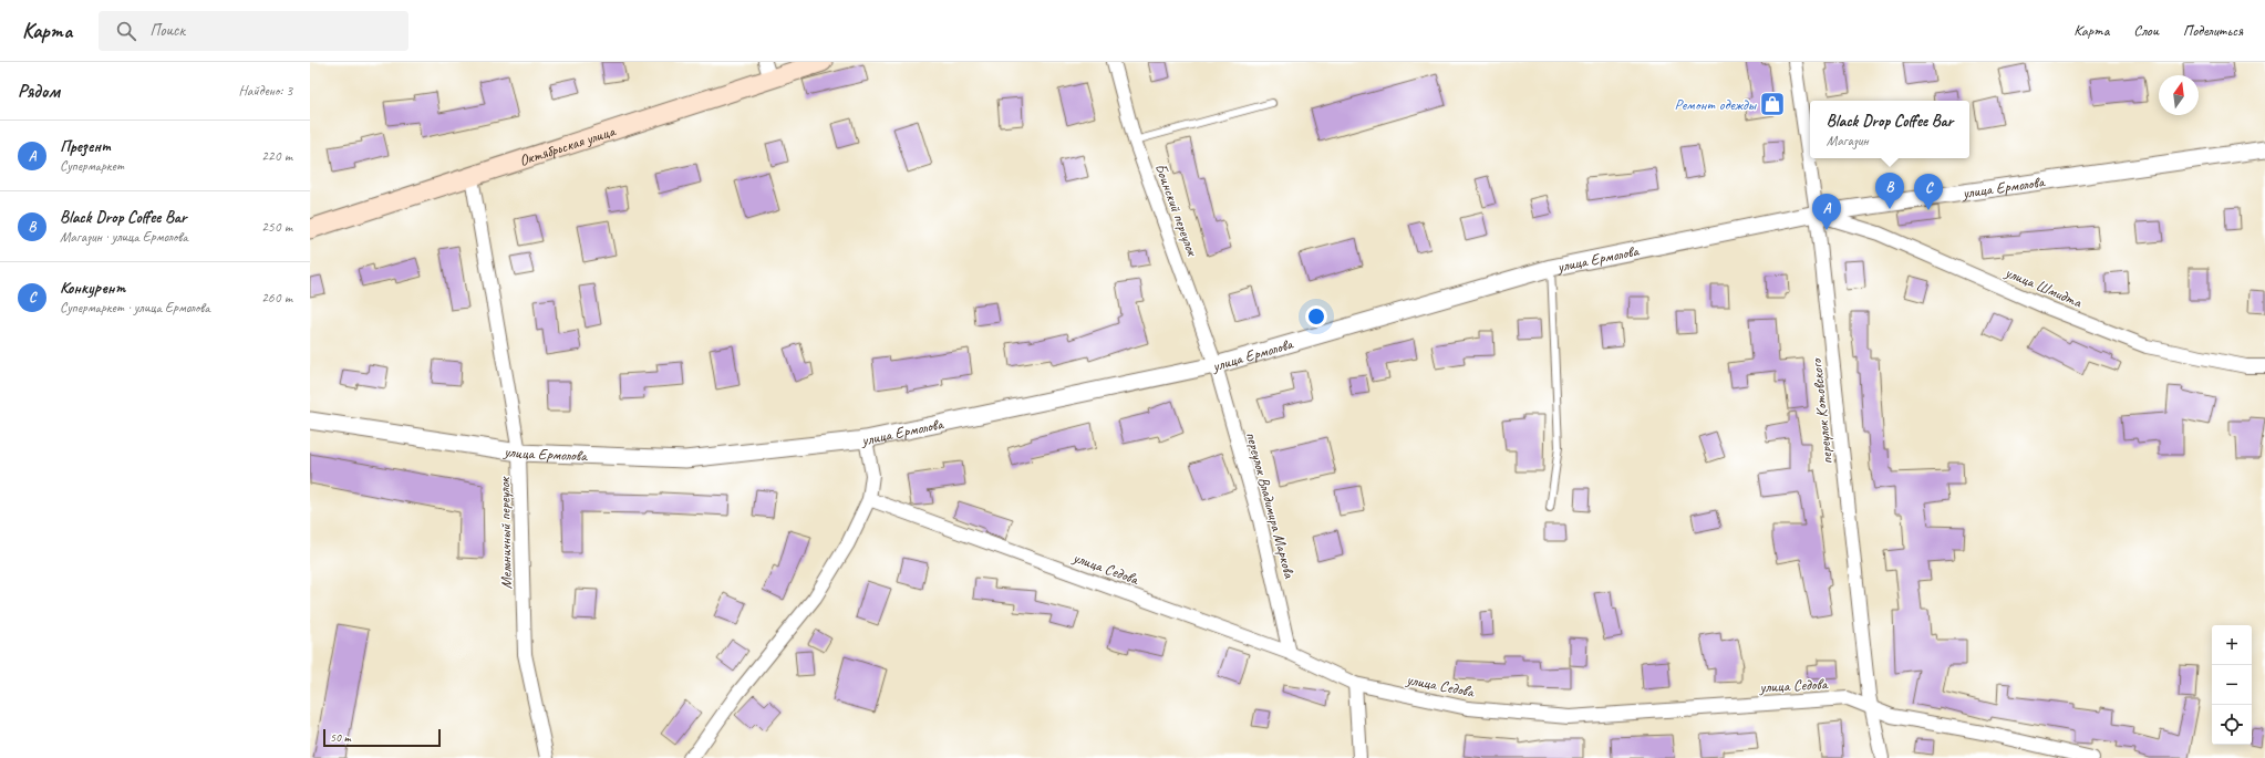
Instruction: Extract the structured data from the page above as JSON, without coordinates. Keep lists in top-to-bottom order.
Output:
{
  "streets": {
    "main road": ["Октябрьская улица"],
    "street": [
      "улица Ермолова",
      "Боинский переулок",
      "улица Шмидта",
      "переулок Котовского",
      "переулок Владимира Маркова",
      "Мельничный переулок",
      "улица Седова"
    ]
  },
  "crossings": [
    ["Октябрьская улица", "Мельничный переулок"],
    ["улица Ермолова", "Боинский переулок"],
    ["улица Ермолова", "улица Шмидта"],
    ["улица Ермолова", "переулок Котовского"],
    ["улица Ермолова", "переулок Владимира Маркова"],
    ["улица Ермолова", "Мельничный переулок"],
    ["Боинский переулок", "переулок Владимира Маркова"],
    ["улица Шмидта", "переулок Котовского"],
    ["переулок Котовского", "улица Седова"],
    ["переулок Владимира Маркова", "улица Седова"]
  ],
  "places": {
    "shop": ["Ремонт одежды"]
  },
  "scale_bar": "50 m",
  "north": "top",
  "page": {
    "header": "Карта",
    "search": "Поиск",
    "nav": ["Карта", "Слои", "Поделиться"],
    "heading": ["Рядом", "Найдено: 3"],
    "popup": ["Black Drop Coffee Bar", "Магазин"],
    "list": [
      {
        "mark": "A",
        "name": "Презент",
        "note": "Супермаркет",
        "value": "220 m"
      },
      {
        "mark": "B",
        "name": "Black Drop Coffee Bar",
        "note": "Магазин · улица Ермолова",
        "value": "250 m"
      },
      {
        "mark": "C",
        "name": "Конкурент",
        "note": "Супермаркет · улица Ермолова",
        "value": "260 m"
      }
    ],
    "pins": ["B", "C", "A"],
    "map_buttons": ["+", "−"],
    "scale": "50 m"
  }
}
